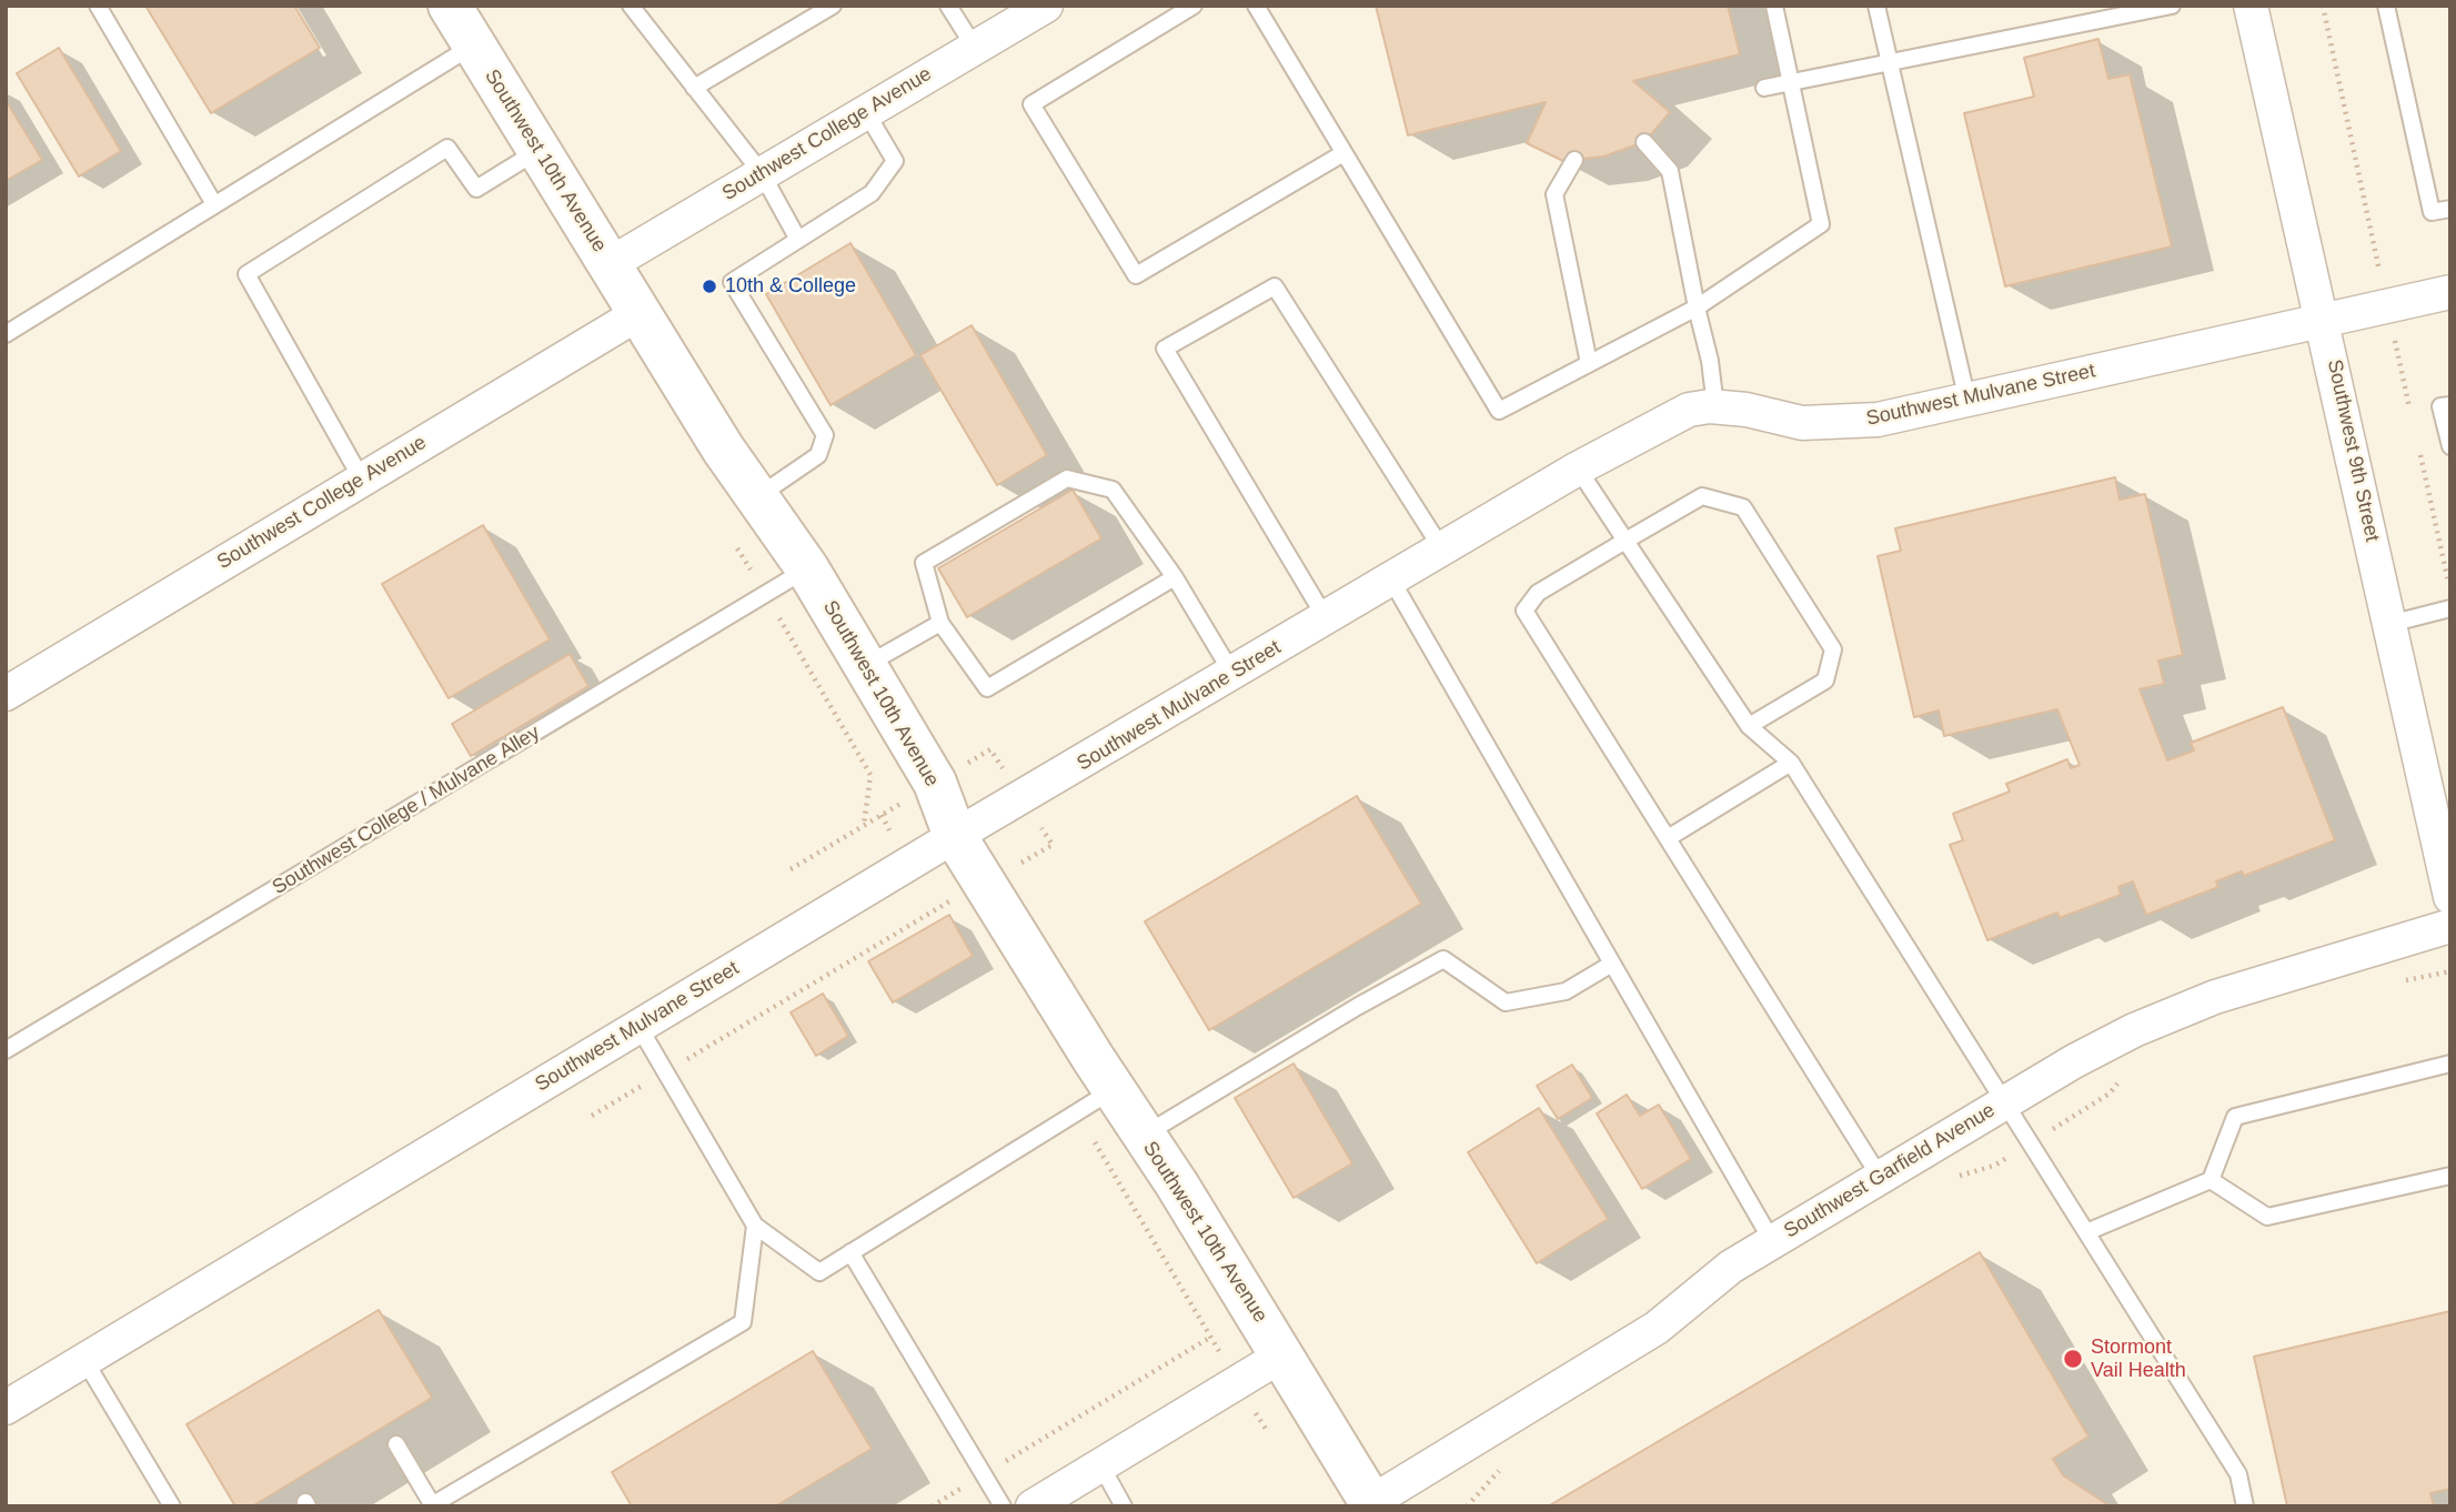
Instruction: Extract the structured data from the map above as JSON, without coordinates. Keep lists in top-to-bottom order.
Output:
{
  "streets": {
    "main road": ["Southwest 10th Avenue"],
    "street": [
      "Southwest College Avenue",
      "Southwest Mulvane Street",
      "Southwest 9th Street",
      "Southwest Garfield Avenue"
    ],
    "lane": ["Southwest College / Mulvane Alley"]
  },
  "crossings": [
    ["Southwest College Avenue", "Southwest 10th Avenue"],
    ["Southwest 10th Avenue", "Southwest Mulvane Street"],
    ["Southwest 10th Avenue", "Southwest College / Mulvane Alley"],
    ["Southwest 10th Avenue", "Southwest Garfield Avenue"],
    ["Southwest Mulvane Street", "Southwest 9th Street"]
  ],
  "places": ["10th & College", "Stormont Vail Health"]
}
